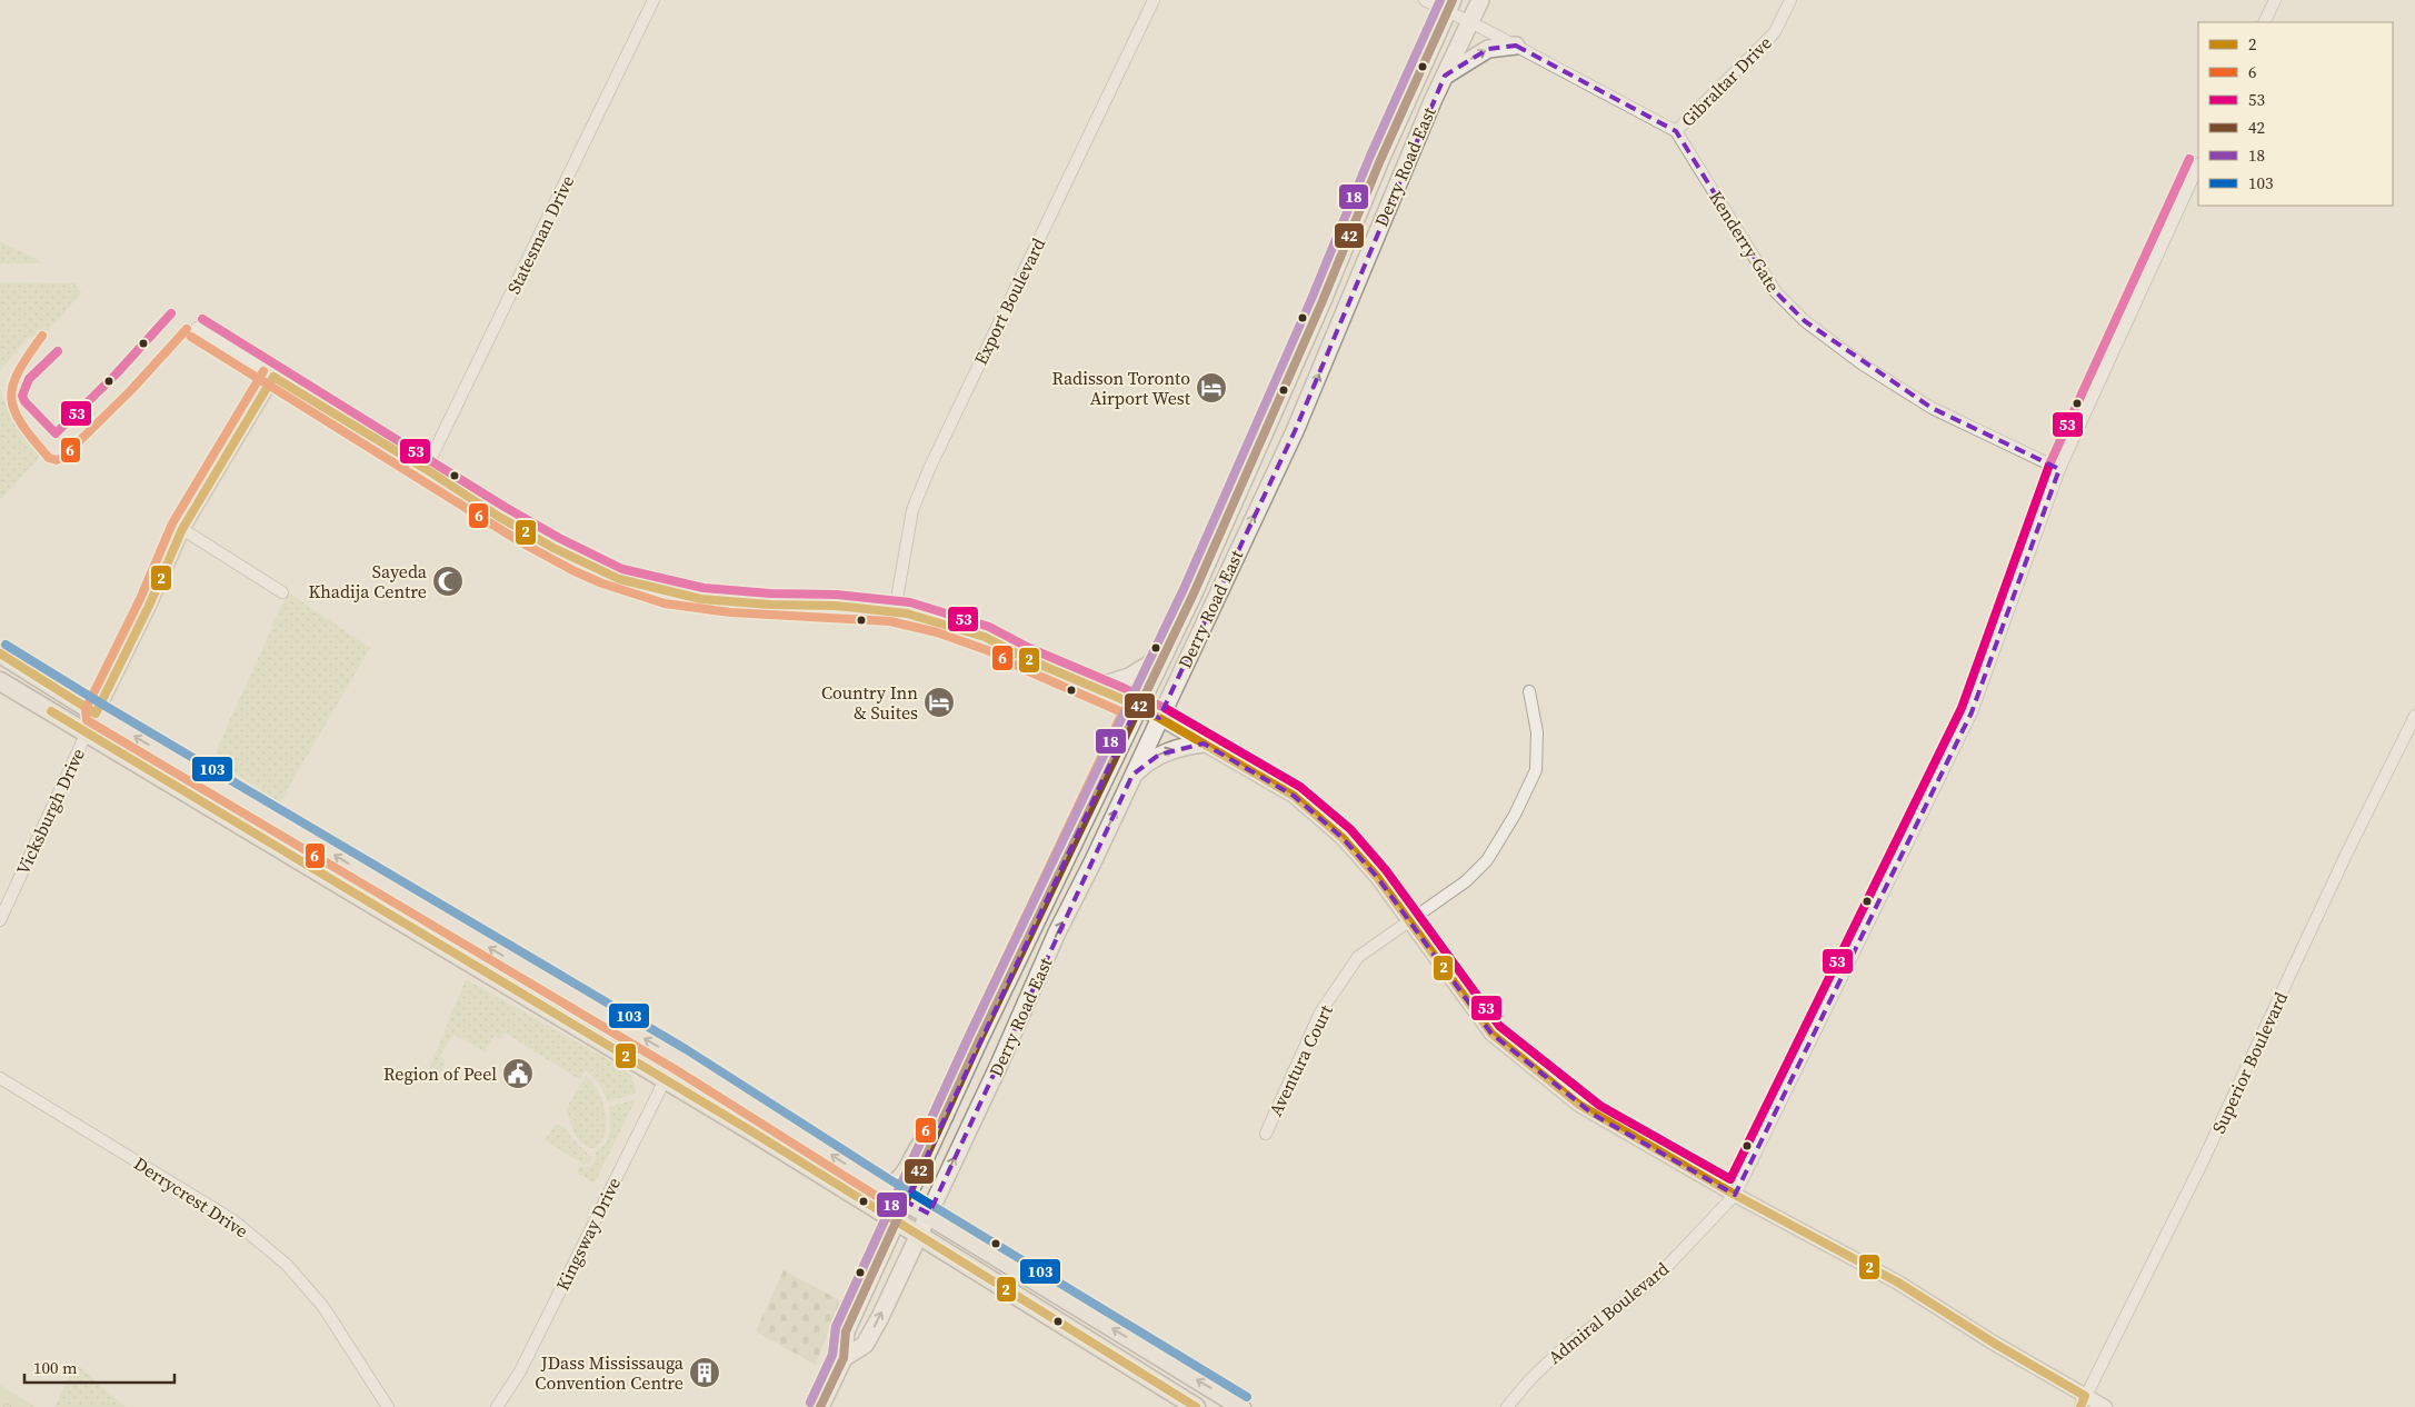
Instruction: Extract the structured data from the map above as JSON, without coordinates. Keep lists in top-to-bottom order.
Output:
{
  "streets": {
    "main road": ["Derry Road East"],
    "street": [
      "Gibraltar Drive",
      "Statesman Drive",
      "Kenderry Gate",
      "Export Boulevard",
      "Vicksburgh Drive",
      "Aventura Court",
      "Superior Boulevard",
      "Derrycrest Drive",
      "Kingsway Drive",
      "Admiral Boulevard"
    ]
  },
  "crossings": [
    ["Gibraltar Drive", "Kenderry Gate"],
    ["Kenderry Gate", "Admiral Boulevard"]
  ],
  "places": {
    "hotel": ["Radisson Toronto Airport West", "Country Inn & Suites"],
    "mosque": ["Sayeda Khadija Centre"],
    "public building": ["Region of Peel"],
    "building": ["JDass Mississauga Convention Centre"]
  },
  "lines": [
    "transit line 42",
    "transit line 18",
    "transit line 53",
    "transit line 6",
    "transit line 2",
    "transit line 103"
  ],
  "legend": [
    "2",
    "6",
    "53",
    "42",
    "18",
    "103"
  ],
  "scale_bar": "100 m"
}
